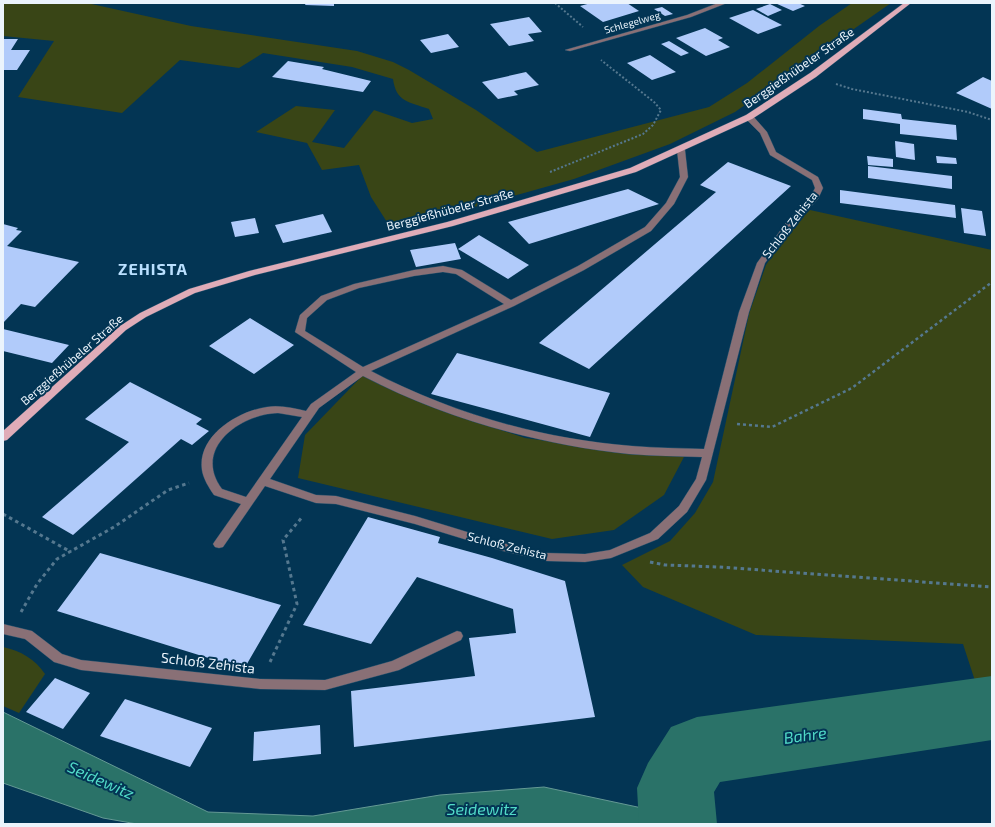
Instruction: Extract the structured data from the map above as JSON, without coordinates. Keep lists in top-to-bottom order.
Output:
{
  "streets": {
    "main road": ["Berggießhübeler Straße"],
    "street": ["Schlegelweg", "Schloß Zehista"]
  },
  "crossings": [
    ["Berggießhübeler Straße", "Schloß Zehista"]
  ],
  "districts": ["ZEHISTA"],
  "water": ["Bahre", "Seidewitz"]
}
